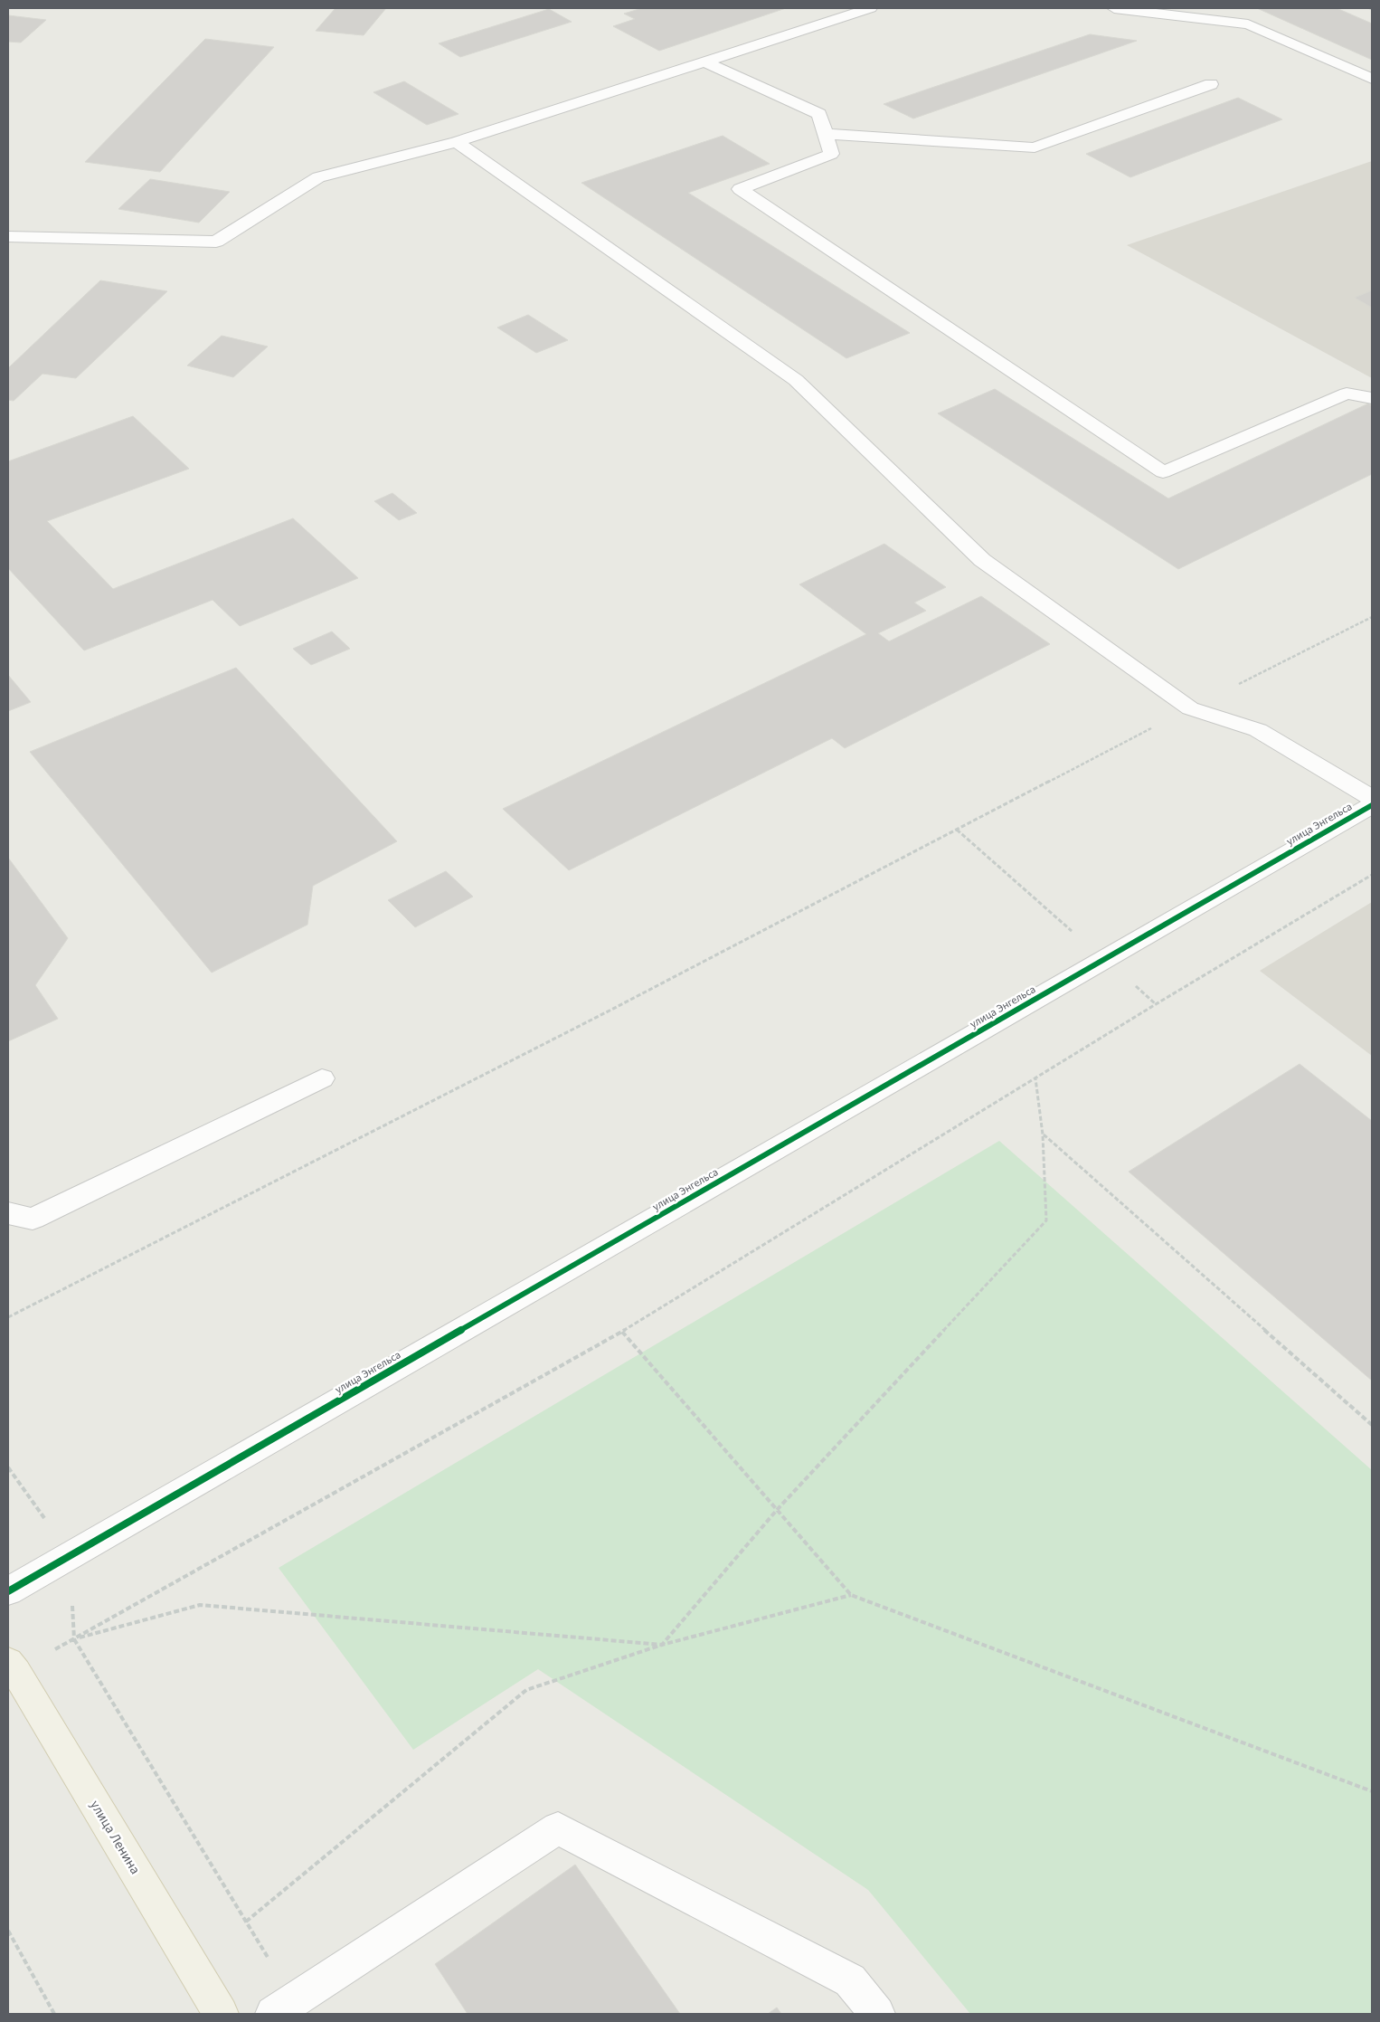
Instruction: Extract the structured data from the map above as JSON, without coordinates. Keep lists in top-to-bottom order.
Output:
{
  "streets": {
    "main road": ["улица Ленина"],
    "street": ["улица Энгельса"]
  }
}
